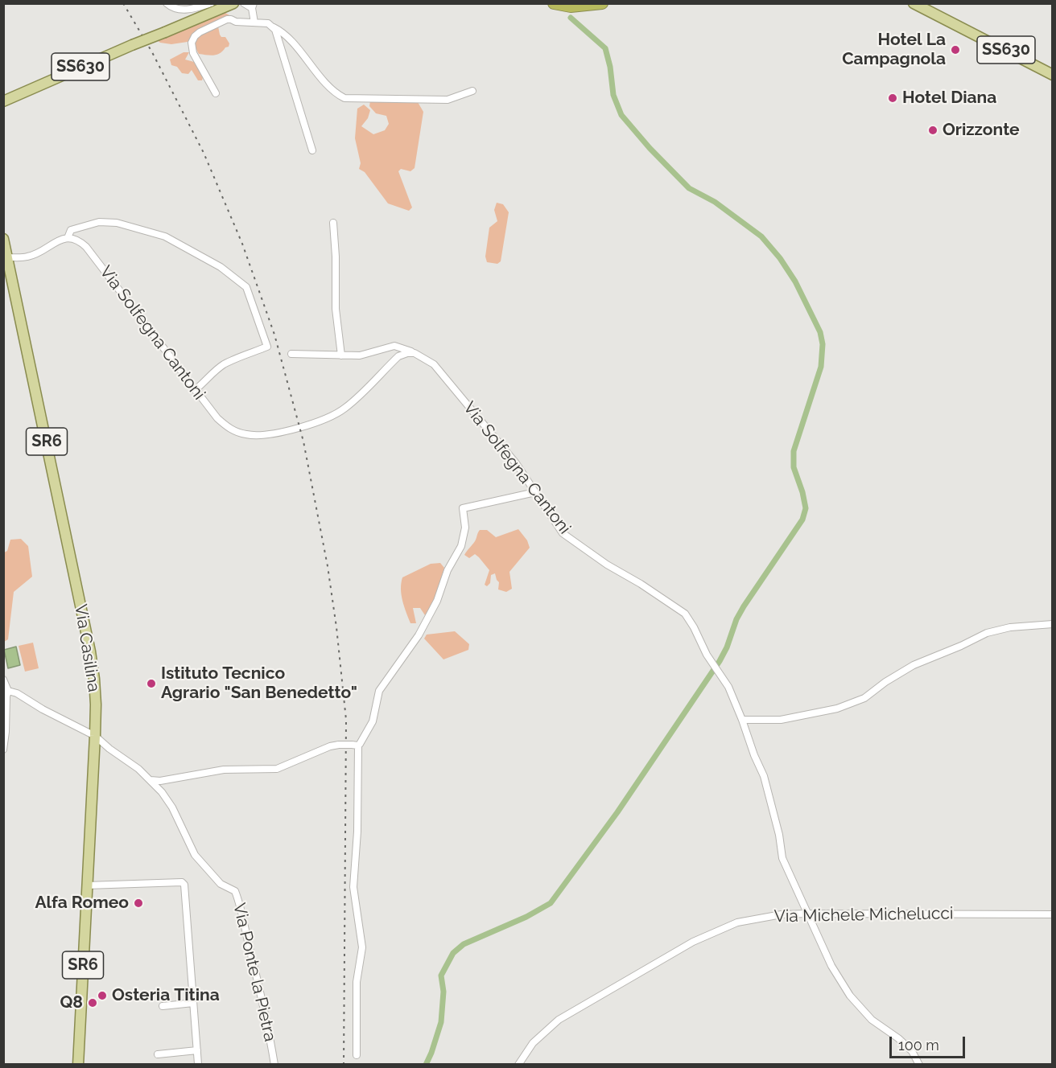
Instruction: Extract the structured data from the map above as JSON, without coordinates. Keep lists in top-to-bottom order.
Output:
{
  "streets": {
    "main road": ["SS630", "SR6", "Via Casilina"],
    "street": ["Via Solfegna Cantoni", "Via Michele Michelucci", "Via Ponte la Pietra"]
  },
  "crossings": [
    ["Via Solfegna Cantoni", "Via Michele Michelucci"],
    ["Via Casilina", "Via Ponte la Pietra"]
  ],
  "places": [
    "Hotel La Campagnola",
    "Hotel Diana",
    "Orizzonte",
    "Istituto Tecnico Agrario \"San Benedetto\"",
    "Alfa Romeo",
    "Osteria Titina",
    "Q8"
  ],
  "scale_bar": "100 m"
}
